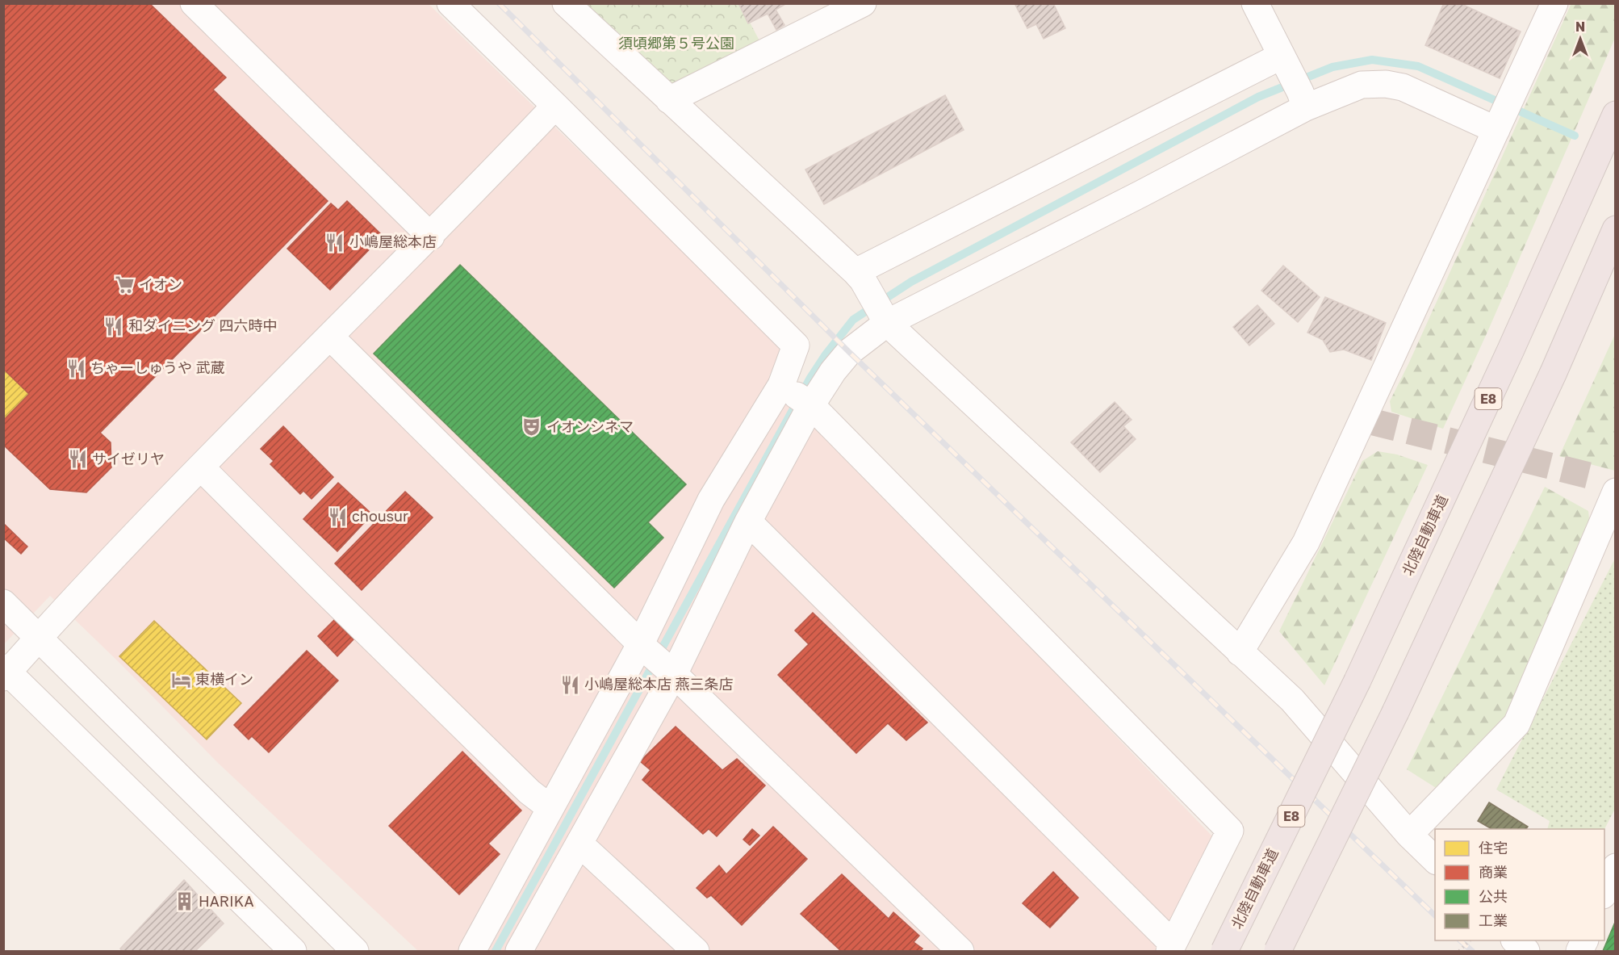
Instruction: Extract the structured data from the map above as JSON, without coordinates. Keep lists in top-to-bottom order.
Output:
{
  "streets": {
    "highway": ["E8", "北陸自動車道"]
  },
  "parks": ["須頃郷第５号公園"],
  "places": {
    "restaurant": [
      "小嶋屋総本店",
      "和ダイニング 四六時中",
      "ちゃーしゅうや 武蔵",
      "サイゼリヤ",
      "chousur",
      "小嶋屋総本店 燕三条店"
    ],
    "supermarket": ["イオン"],
    "theatre": ["イオンシネマ"],
    "hotel": ["東横イン"],
    "building": ["HARIKA"]
  },
  "legend": [
    "住宅",
    "商業",
    "公共",
    "工業"
  ],
  "north": "top"
}
